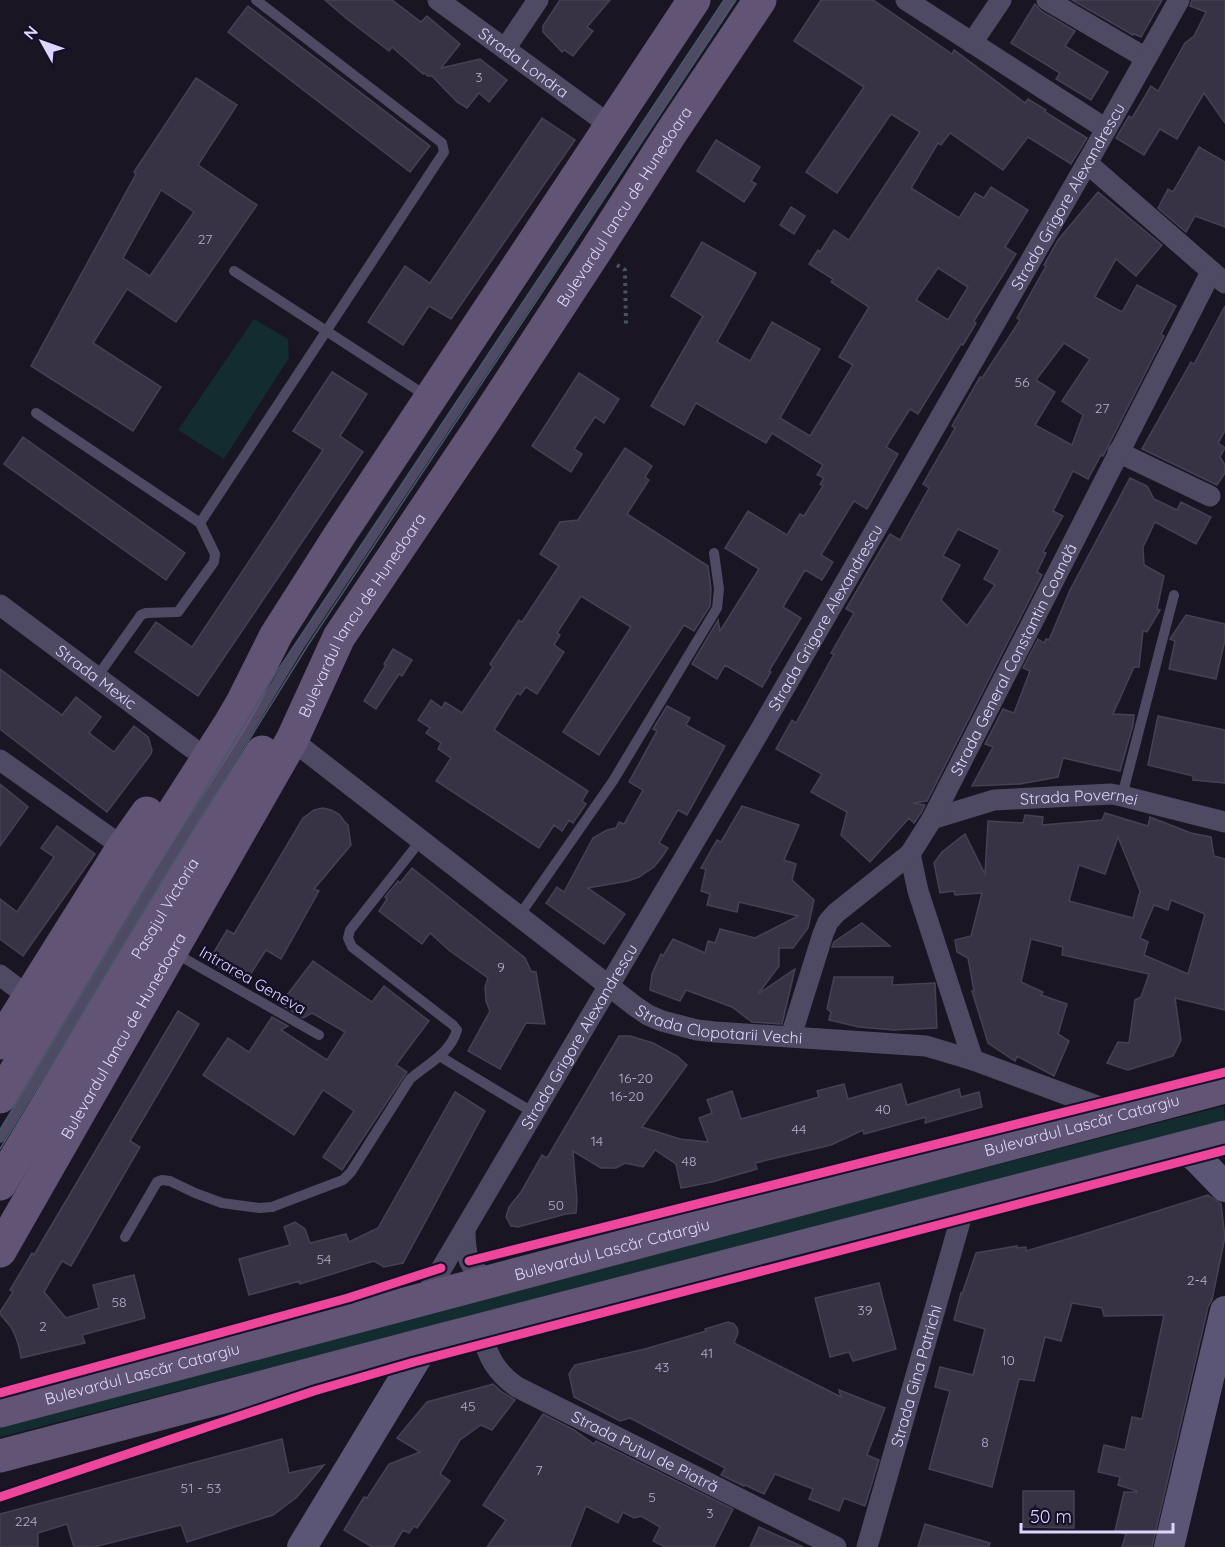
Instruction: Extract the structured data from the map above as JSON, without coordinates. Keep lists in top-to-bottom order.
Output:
{
  "streets": {
    "main road": ["Bulevardul Iancu de Hunedoara", "Pasajul Victoria", "Bulevardul Lascăr Catargiu"],
    "street": [
      "Strada Londra",
      "Strada Grigore Alexandrescu",
      "Strada General Constantin Coandă",
      "Strada Mexic",
      "Strada Povernei",
      "Strada Clopotarii Vechi",
      "Strada Gina Patrichi",
      "Strada Puțul de Piatră"
    ],
    "lane": ["Intrarea Geneva"]
  },
  "crossings": [
    ["Strada Londra", "Bulevardul Iancu de Hunedoara"],
    ["Strada Grigore Alexandrescu", "Strada Clopotarii Vechi"],
    ["Strada Grigore Alexandrescu", "Bulevardul Lascăr Catargiu"],
    ["Bulevardul Iancu de Hunedoara", "Strada Mexic"],
    ["Bulevardul Iancu de Hunedoara", "Pasajul Victoria"],
    ["Bulevardul Iancu de Hunedoara", "Intrarea Geneva"],
    ["Bulevardul Iancu de Hunedoara", "Strada Clopotarii Vechi"],
    ["Strada General Constantin Coandă", "Strada Povernei"],
    ["Strada Clopotarii Vechi", "Bulevardul Lascăr Catargiu"]
  ],
  "house_numbers": [
    "3",
    "27",
    "56",
    "27",
    "9",
    "16-20",
    "16-20",
    "40",
    "44",
    "14",
    "48",
    "50",
    "54",
    "2-4",
    "58",
    "39",
    "2",
    "41",
    "10",
    "43",
    "45",
    "8",
    "7",
    "51 - 53",
    "5",
    "3",
    "224"
  ],
  "scale_bar": "50 m",
  "north": "top left"
}
